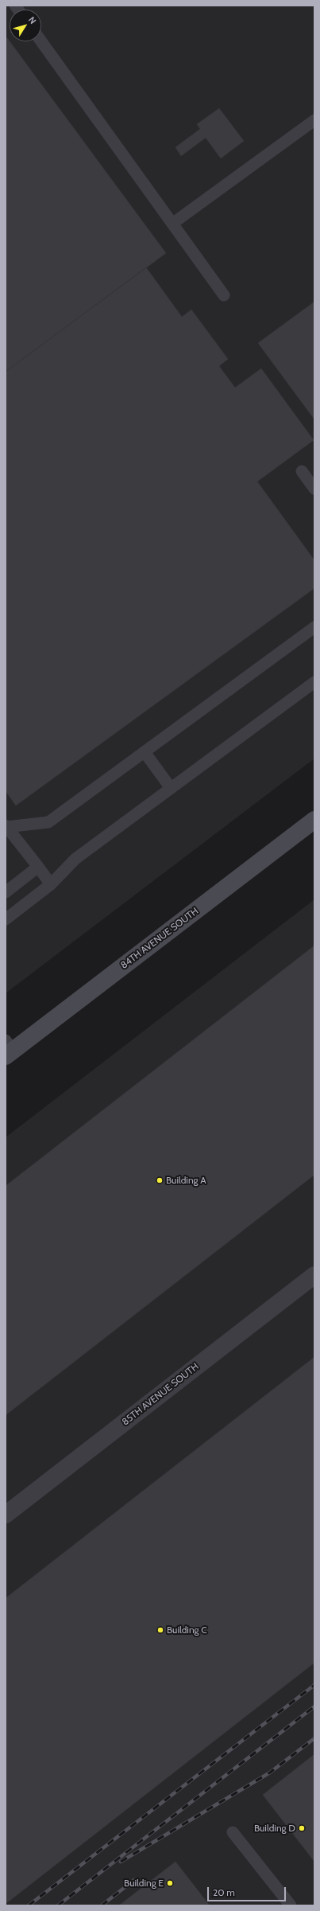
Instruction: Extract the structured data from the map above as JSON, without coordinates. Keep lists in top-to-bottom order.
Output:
{
  "streets": {
    "main road": ["84TH AVENUE SOUTH"],
    "street": ["85TH AVENUE SOUTH"]
  },
  "places": [
    "Building A",
    "Building C",
    "Building D",
    "Building E"
  ],
  "scale_bar": "20 m",
  "north": "top right"
}
